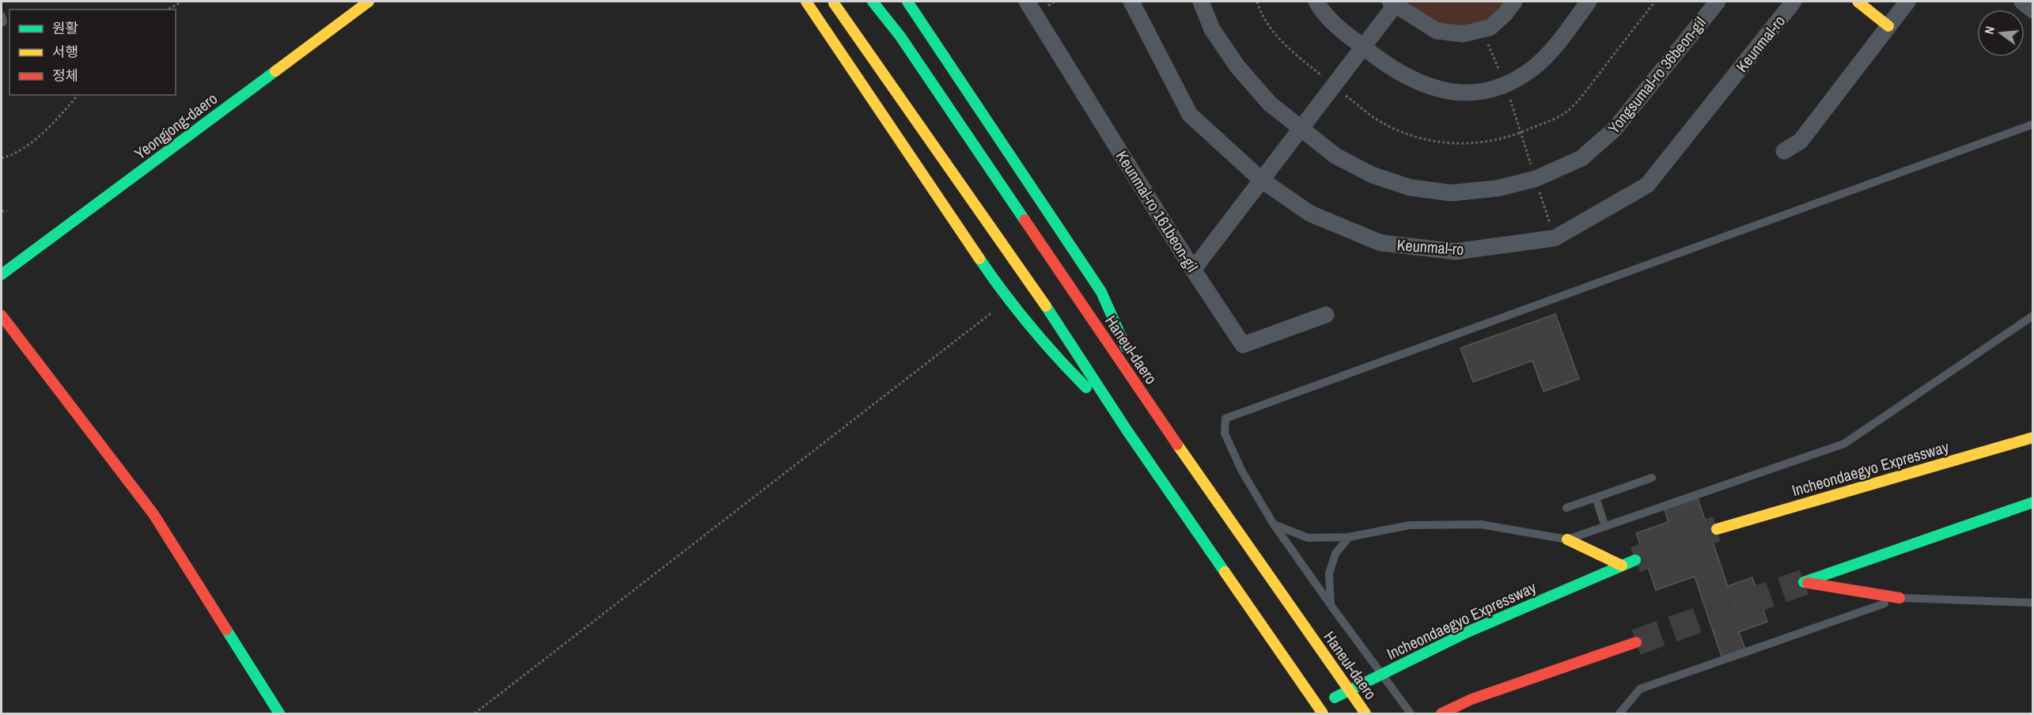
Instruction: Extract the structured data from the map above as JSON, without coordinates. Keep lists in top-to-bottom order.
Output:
{
  "streets": {
    "main road": ["Yeongjong-daero", "Haneul-daero", "Incheondaegyo Expressway"],
    "street": ["Keunmal-ro", "Yongsumal-ro 36beon-gil", "Keunmal-ro 161beon-gil"]
  },
  "legend": ["원활", "서행", "정체"],
  "north": "left"
}
